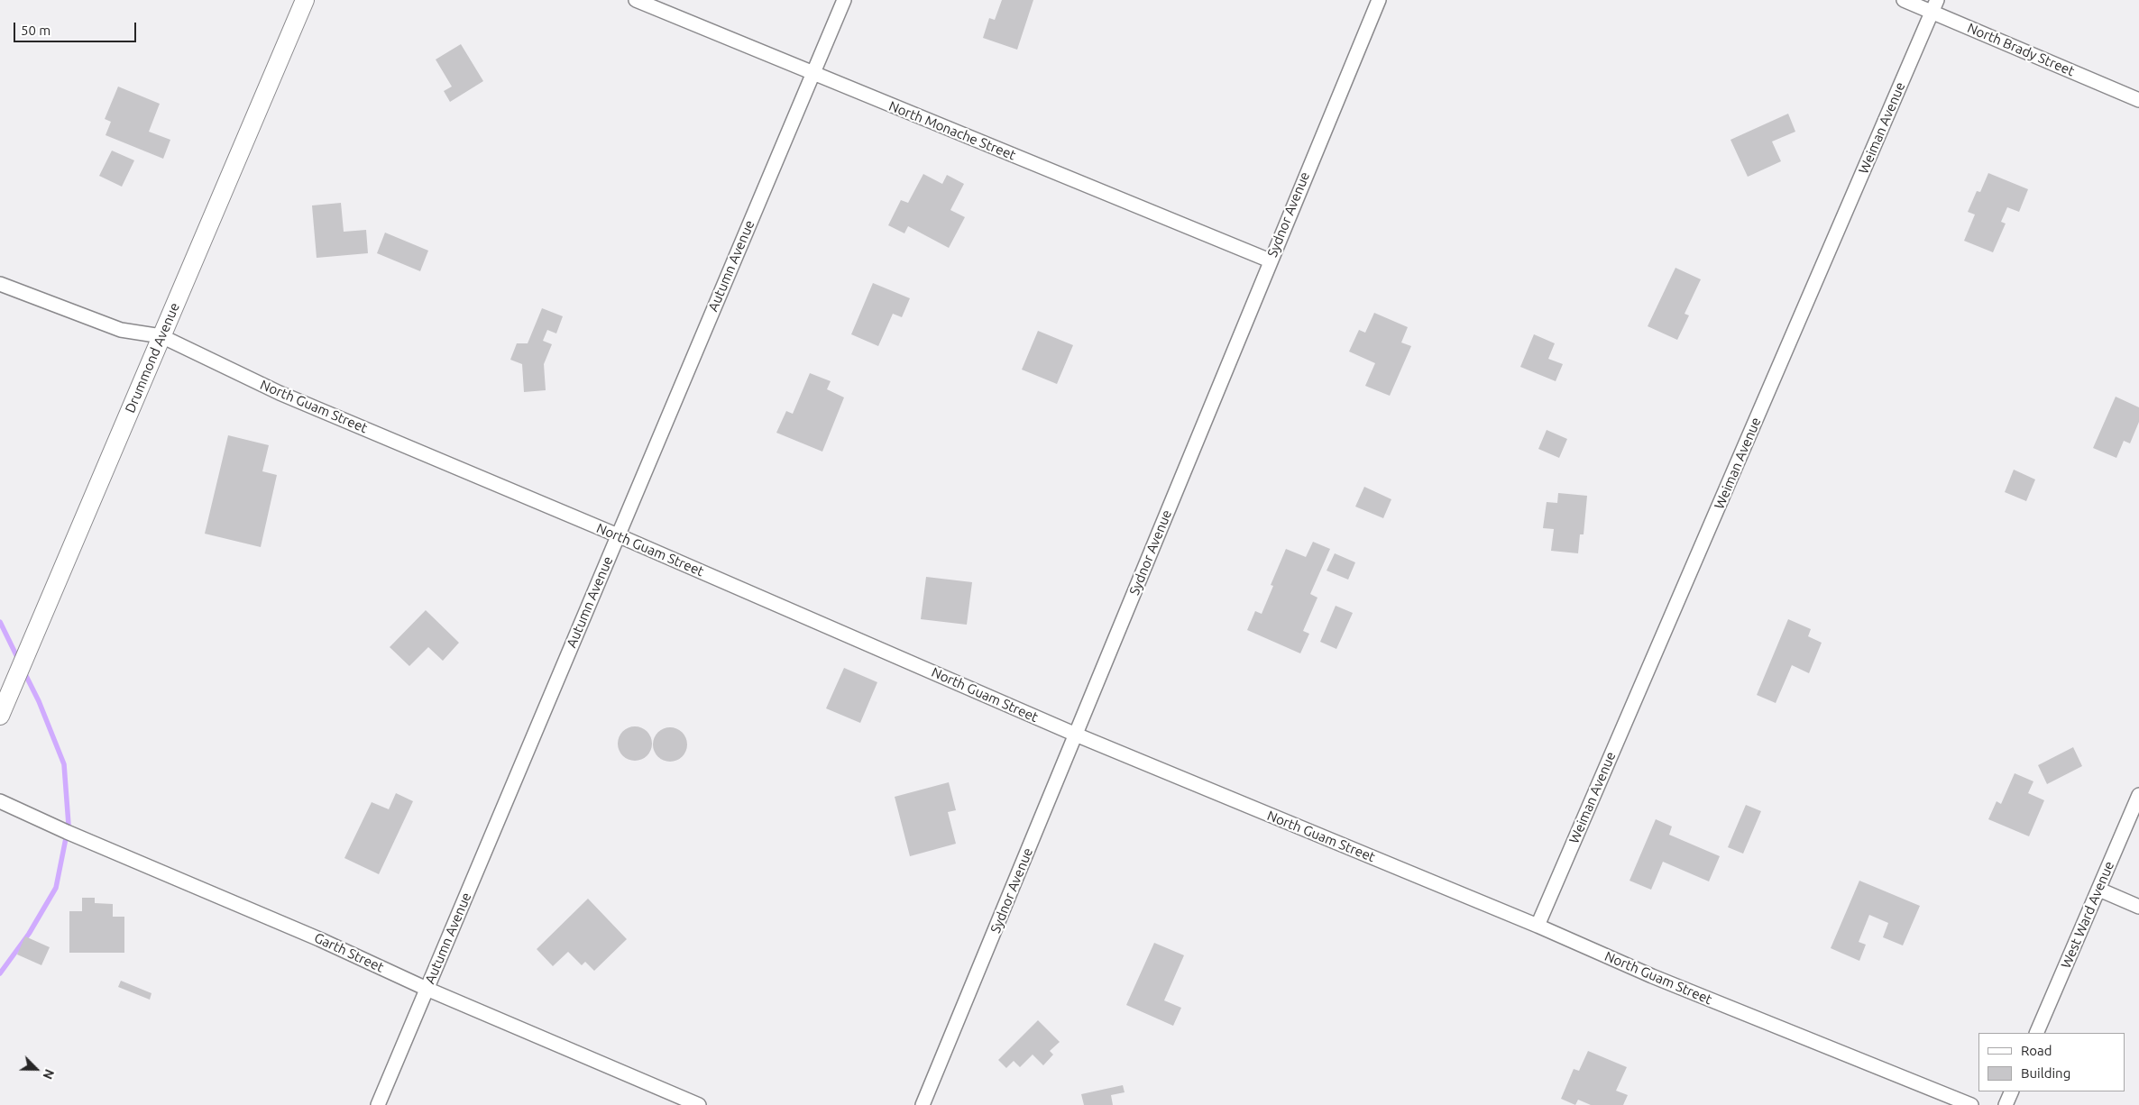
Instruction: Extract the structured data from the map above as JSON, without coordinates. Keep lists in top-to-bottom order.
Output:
{
  "streets": {
    "street": [
      "North Brady Street",
      "Weiman Avenue",
      "North Monache Street",
      "Sydnor Avenue",
      "Autumn Avenue",
      "Drummond Avenue",
      "North Guam Street",
      "West Ward Avenue",
      "Garth Street"
    ]
  },
  "crossings": [
    ["North Brady Street", "Weiman Avenue"],
    ["Weiman Avenue", "North Guam Street"],
    ["North Monache Street", "Sydnor Avenue"],
    ["North Monache Street", "Autumn Avenue"],
    ["Sydnor Avenue", "North Guam Street"],
    ["Autumn Avenue", "North Guam Street"],
    ["Autumn Avenue", "Garth Street"],
    ["Drummond Avenue", "North Guam Street"]
  ],
  "legend": ["Road", "Building"],
  "scale_bar": "50 m",
  "north": "bottom right"
}
